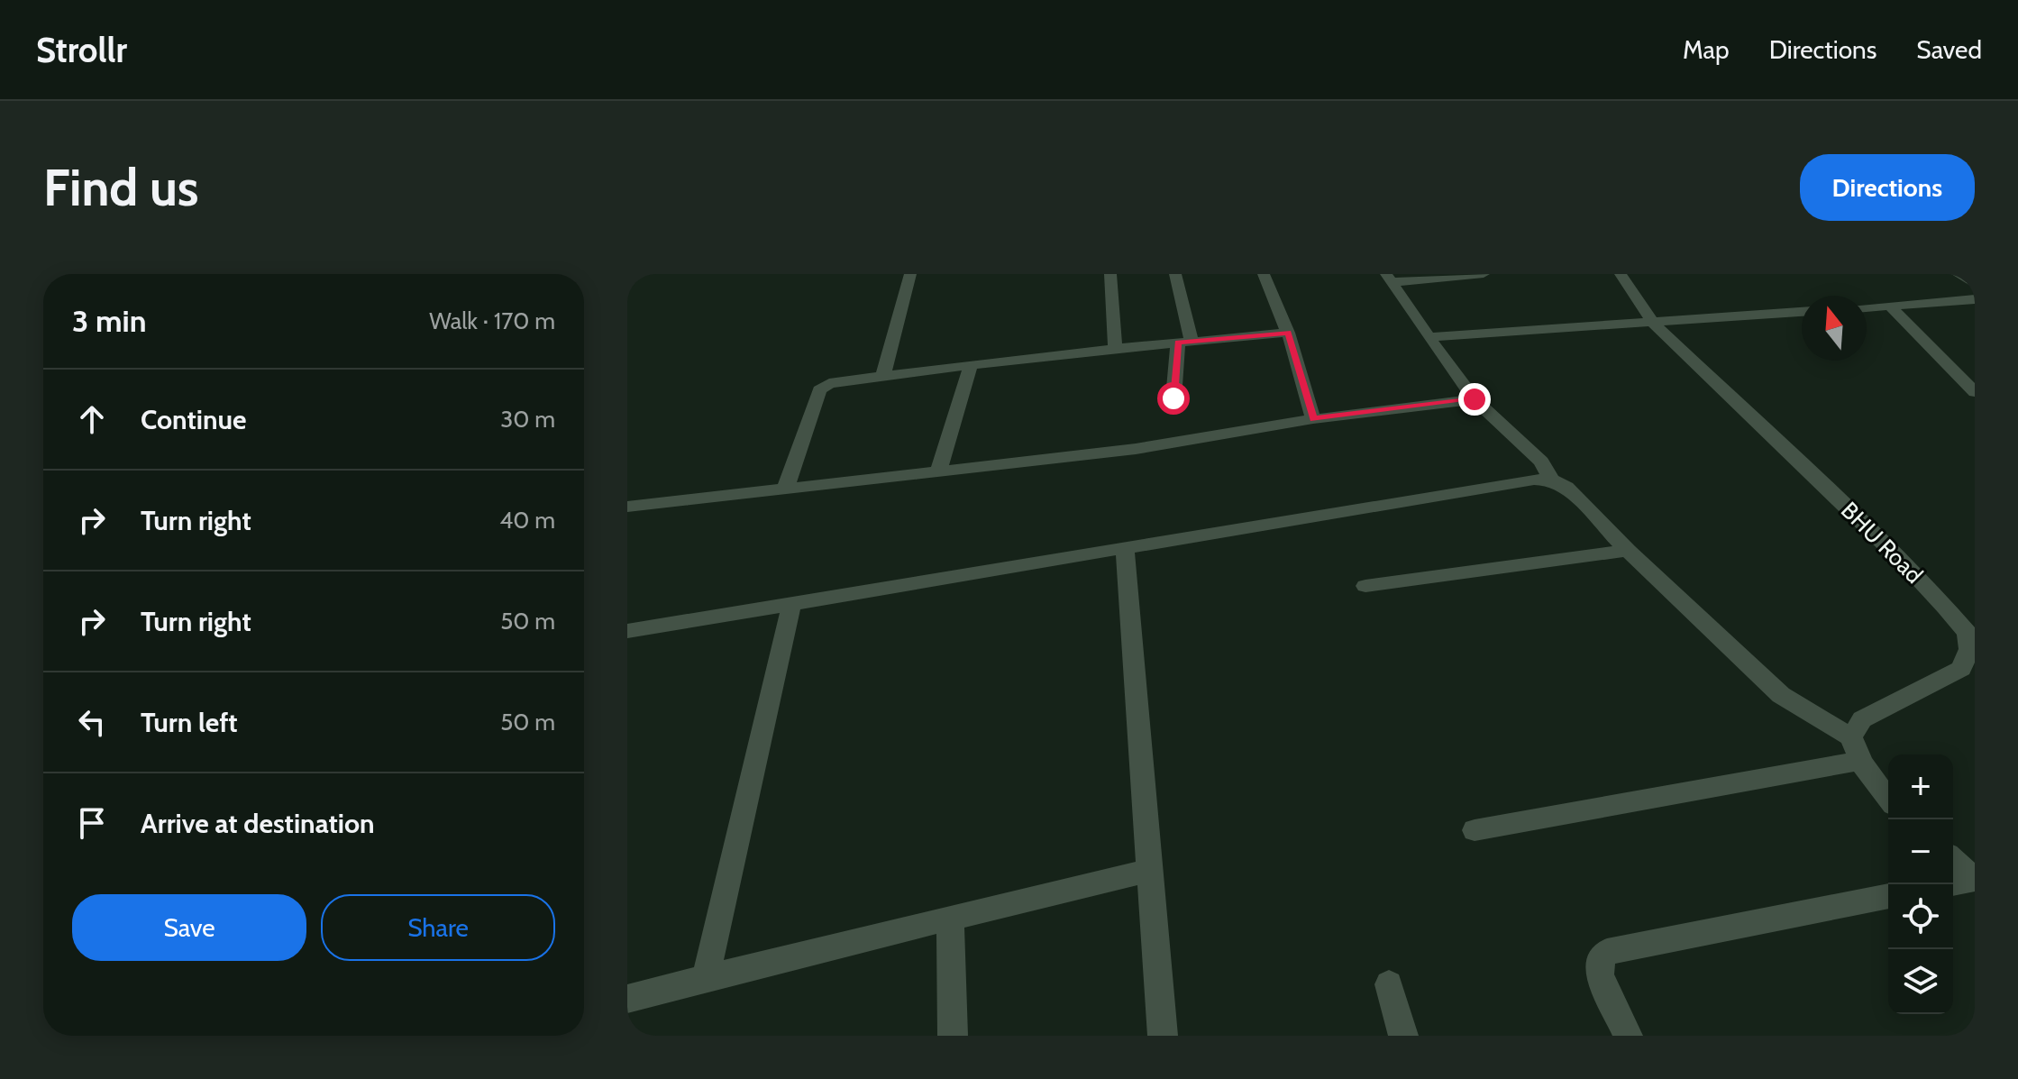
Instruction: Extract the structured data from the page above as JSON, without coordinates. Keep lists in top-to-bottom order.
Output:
{
  "streets": {
    "street": ["BHU Road"]
  },
  "north": "top",
  "page": {
    "header": "Strollr",
    "nav": ["Map", "Directions", "Saved"],
    "buttons": [
      "Directions",
      ["Save", "Share"]
    ],
    "title": "Find us",
    "heading": ["3 min", "Walk · 170 m"],
    "list": [
      ["Continue", "30 m"],
      ["Turn right", "40 m"],
      ["Turn right", "50 m"],
      ["Turn left", "50 m"],
      "Arrive at destination"
    ],
    "map_buttons": ["+", "−"]
  }
}
